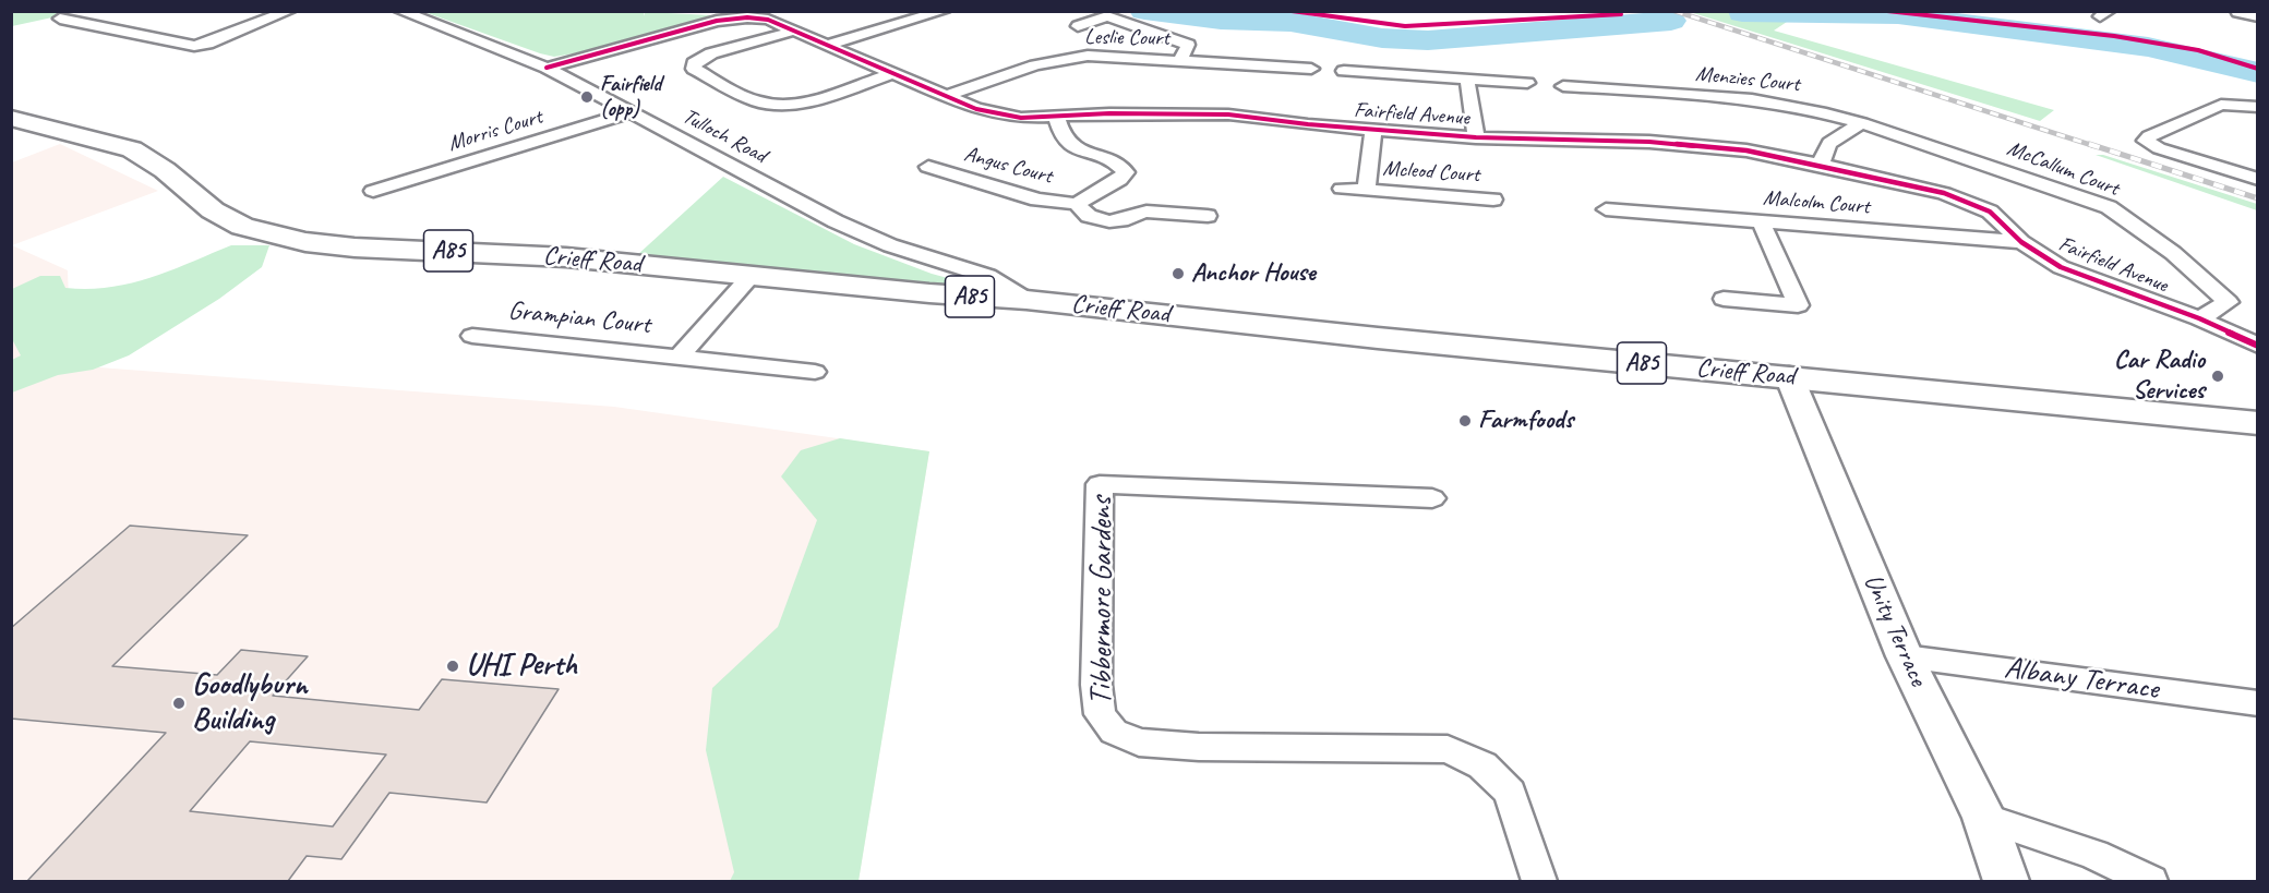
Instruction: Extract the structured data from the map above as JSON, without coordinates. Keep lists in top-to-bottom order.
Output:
{
  "streets": {
    "main road": ["A85", "Crieff Road"],
    "street": [
      "Leslie Court",
      "Menzies Court",
      "Fairfield Avenue",
      "Morris Court",
      "Tulloch Road",
      "Angus Court",
      "McCallum Court",
      "Mcleod Court",
      "Malcolm Court",
      "Grampian Court",
      "Tibbermore Gardens",
      "Unity Terrace",
      "Albany Terrace"
    ]
  },
  "crossings": [
    ["Leslie Court", "Fairfield Avenue"],
    ["Menzies Court", "McCallum Court"],
    ["Fairfield Avenue", "Tulloch Road"],
    ["Fairfield Avenue", "Angus Court"],
    ["Fairfield Avenue", "McCallum Court"],
    ["Fairfield Avenue", "Mcleod Court"],
    ["Fairfield Avenue", "Malcolm Court"],
    ["Morris Court", "Tulloch Road"],
    ["Tulloch Road", "Crieff Road"],
    ["Crieff Road", "Grampian Court"],
    ["Crieff Road", "Unity Terrace"],
    ["Unity Terrace", "Albany Terrace"]
  ],
  "places": [
    "Fairfield (opp)",
    "Anchor House",
    "Car Radio Services",
    "Farmfoods",
    "UHI Perth",
    "Goodlyburn Building"
  ]
}
